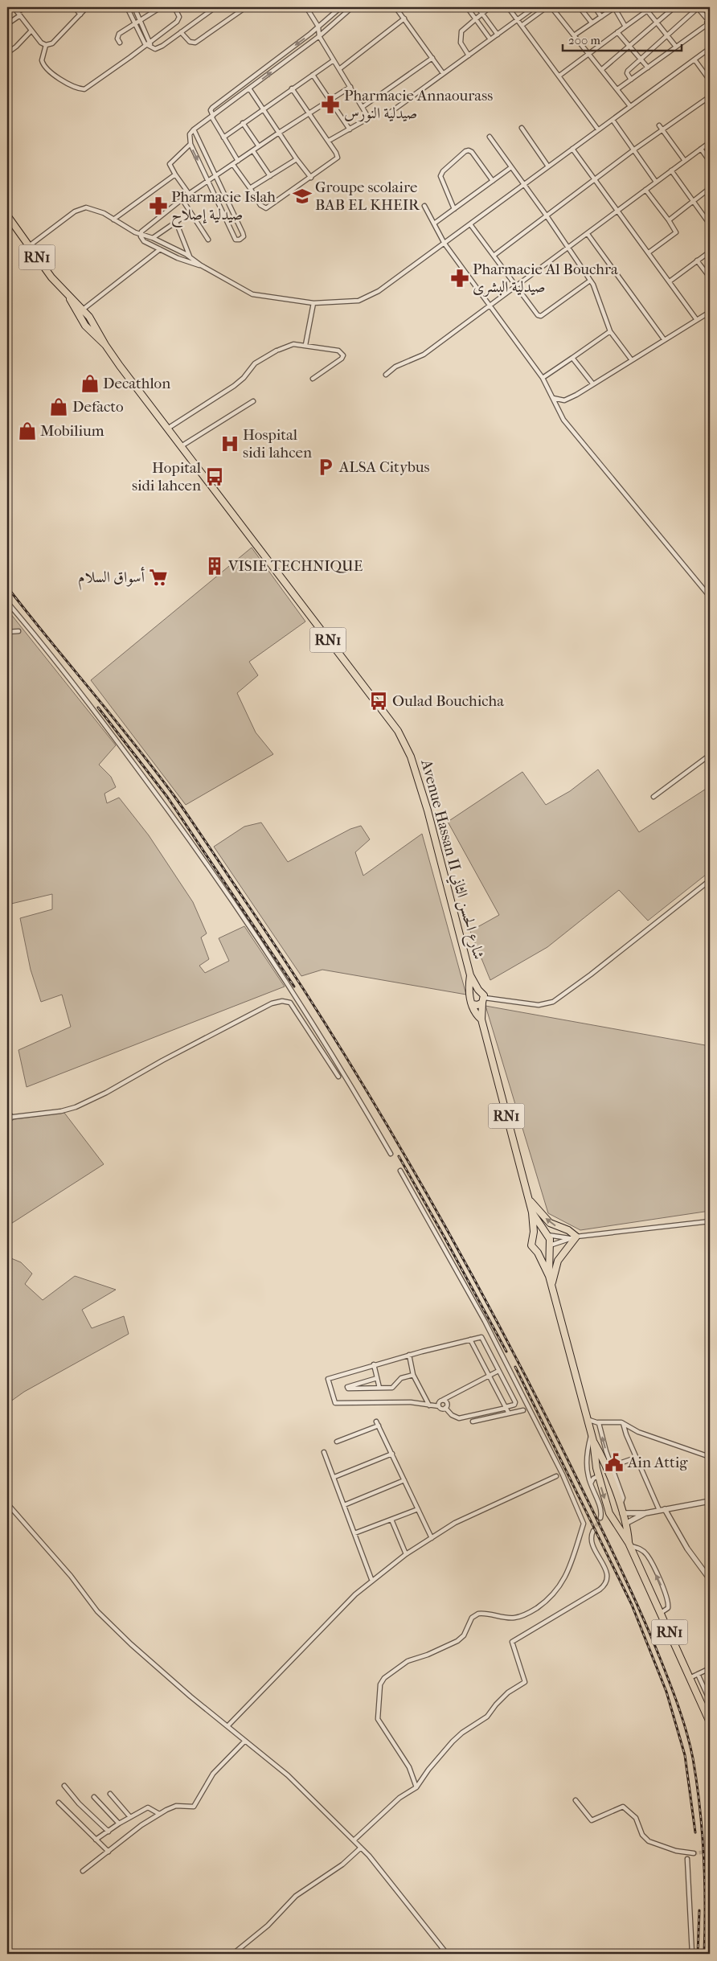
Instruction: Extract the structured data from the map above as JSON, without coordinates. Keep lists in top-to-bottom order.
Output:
{
  "streets": {
    "main road": ["RN1", "Avenue Hassan II شارع الحسن الثاني"]
  },
  "crossings": [
    ["RN1", "Avenue Hassan II شارع الحسن الثاني"]
  ],
  "places": {
    "pharmacy": ["Pharmacie Annaourass صيدلية النورس", "Pharmacie Islah صيدلية إصلاح", "Pharmacie Al Bouchra صيدلية البشرى"],
    "school or university": ["Groupe scolaire BAB EL KHEIR"],
    "shop": ["Decathlon", "Defacto", "Mobilium"],
    "hospital": ["Hospital sidi lahcen"],
    "parking": ["ALSA Citybus"],
    "bus stop": ["Hopital sidi lahcen", "Oulad Bouchicha"],
    "building": ["VISIE TECHNIQUE"],
    "supermarket": ["أسواق السلام"],
    "public building": ["Ain Attig"]
  },
  "scale_bar": "200 m"
}
